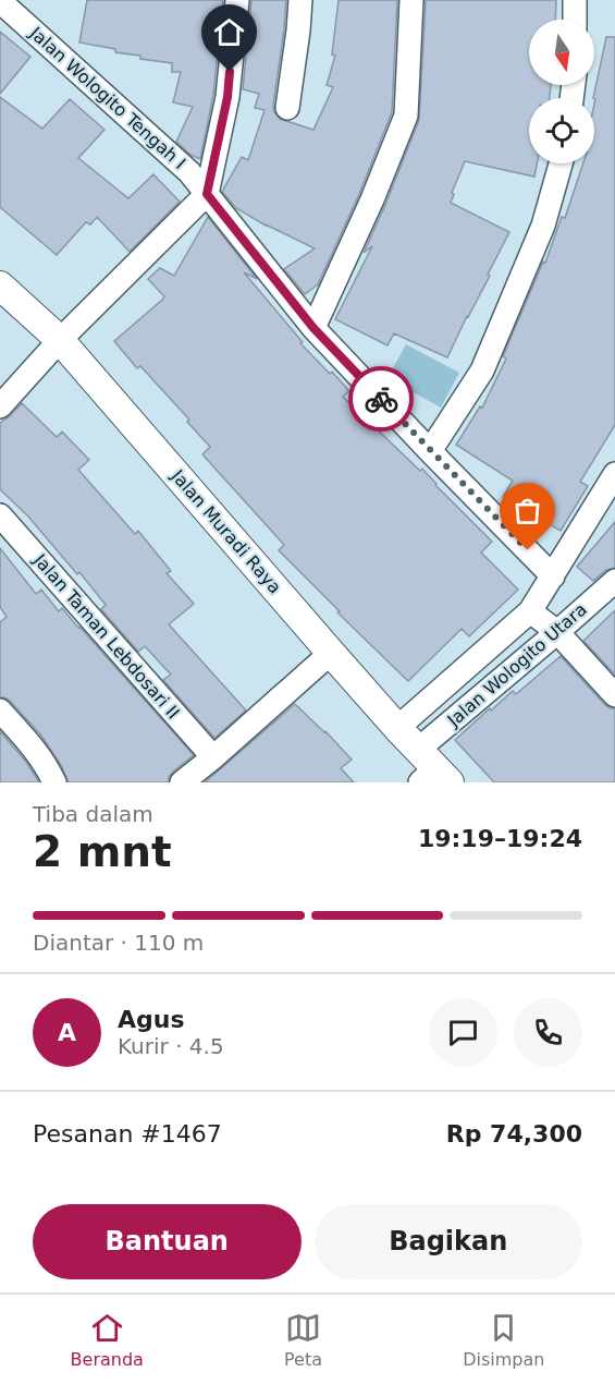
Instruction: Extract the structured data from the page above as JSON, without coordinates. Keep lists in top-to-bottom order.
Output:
{
  "streets": {
    "street": [
      "Jalan Wologito Tengah I",
      "Jalan Muradi Raya",
      "Jalan Taman Lebdosari II",
      "Jalan Wologito Utara"
    ]
  },
  "crossings": [
    ["Jalan Muradi Raya", "Jalan Wologito Utara"]
  ],
  "north": "bottom",
  "page": {
    "heading": ["2 mnt", "Tiba dalam", "19:19–19:24"],
    "panel": [
      "Agus",
      "Kurir · 4.5",
      "Pesanan #1467",
      "Rp 74,300"
    ],
    "bar": "Diantar · 110 m",
    "round": "A",
    "buttons": ["Bantuan", "Bagikan"],
    "tabs": ["Beranda", "Peta", "Disimpan"]
  }
}
